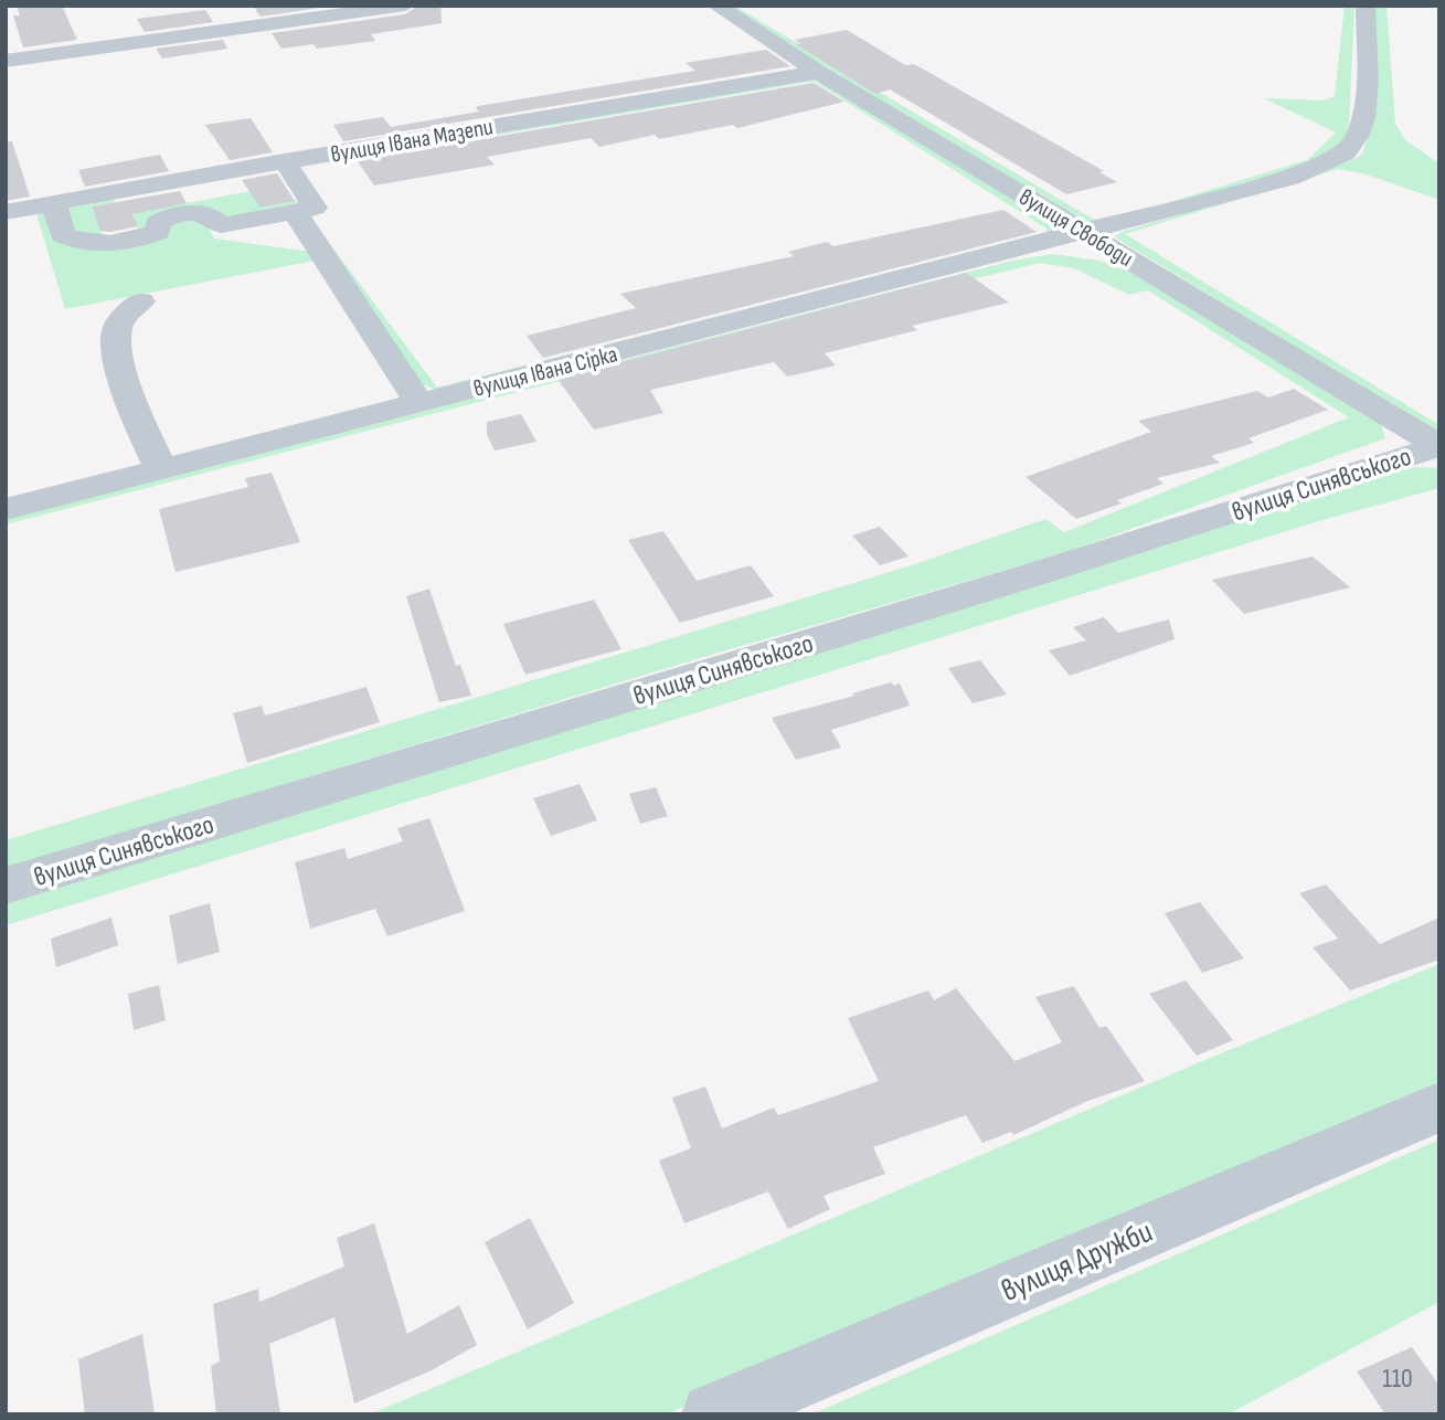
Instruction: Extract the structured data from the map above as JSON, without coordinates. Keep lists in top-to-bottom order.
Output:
{
  "streets": {
    "street": [
      "вулиця Івана Мазепи",
      "вулиця Свободи",
      "вулиця Івана Сірка",
      "вулиця Синявського",
      "вулиця Дружби"
    ]
  },
  "crossings": [
    ["вулиця Івана Мазепи", "вулиця Свободи"],
    ["вулиця Свободи", "вулиця Івана Сірка"],
    ["вулиця Свободи", "вулиця Синявського"]
  ],
  "house_numbers": ["110"]
}
